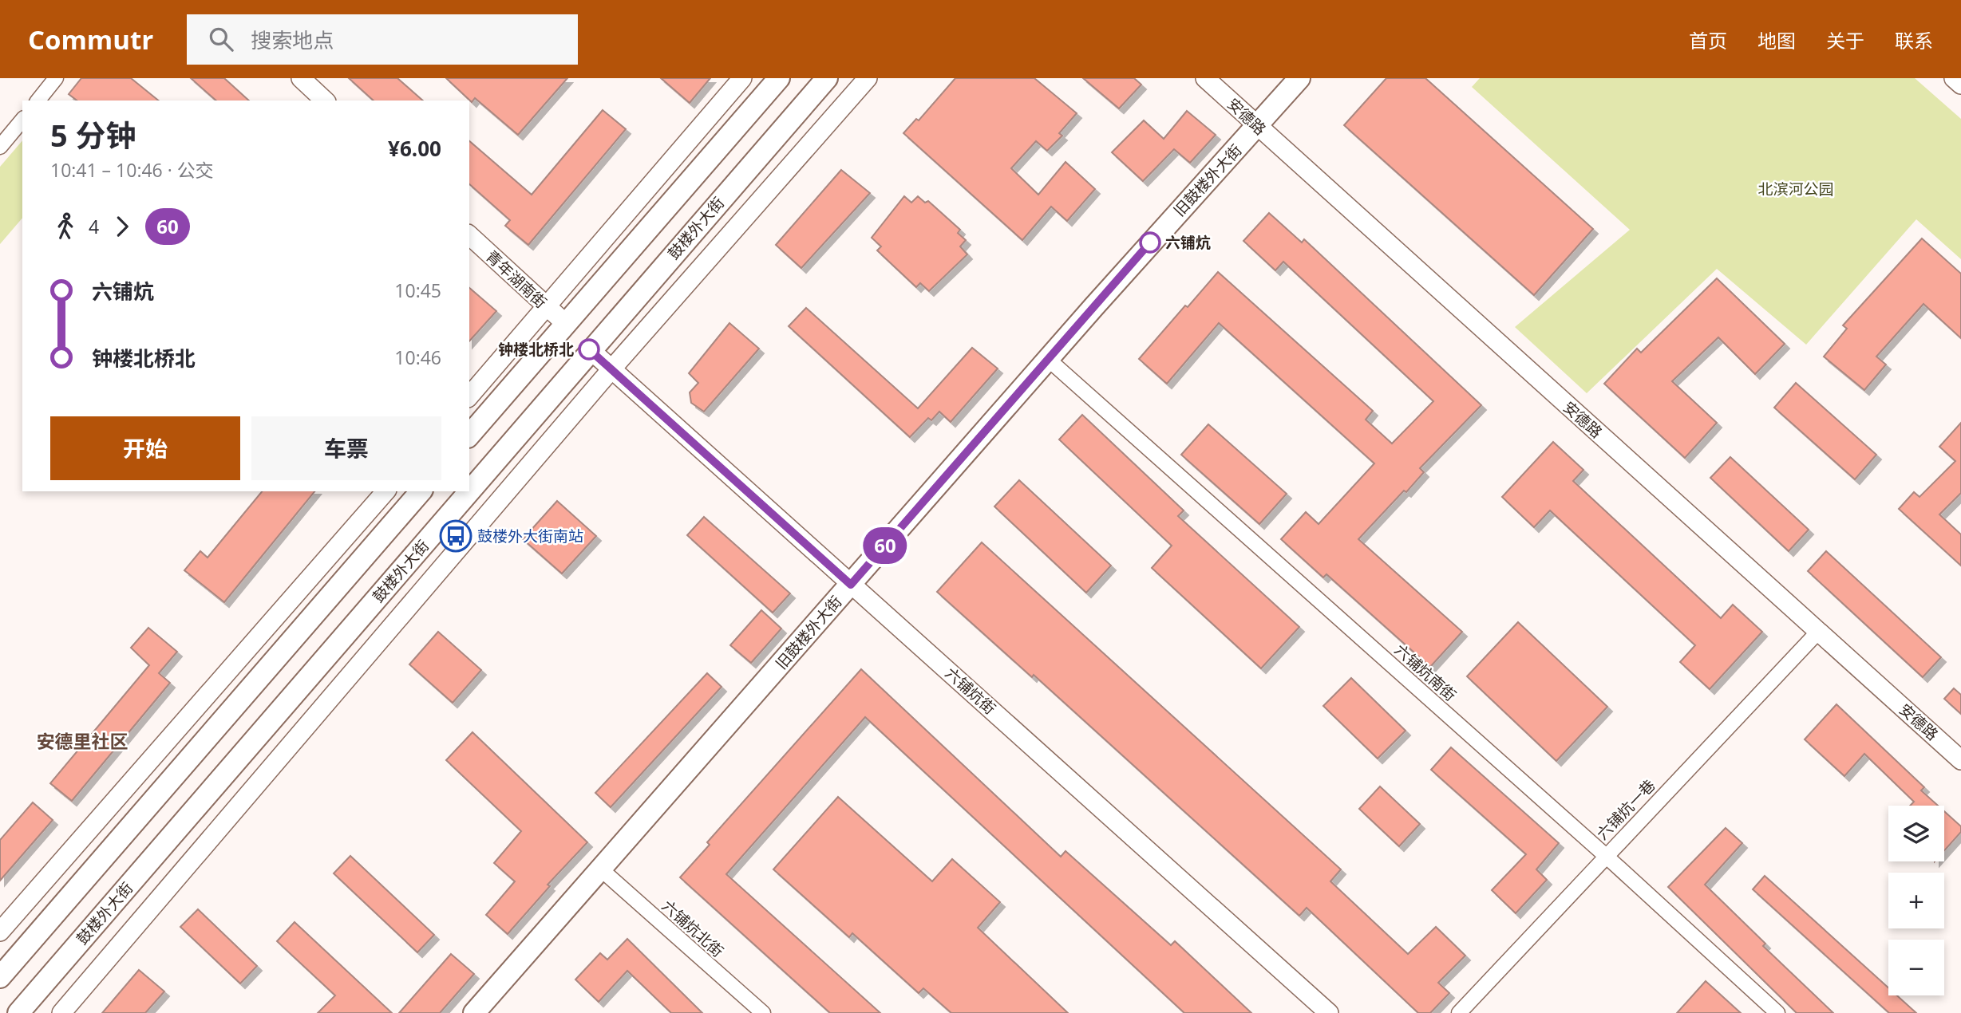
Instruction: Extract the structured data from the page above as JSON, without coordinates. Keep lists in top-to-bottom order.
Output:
{
  "streets": {
    "main road": ["旧鼓楼外大街", "鼓楼外大街"],
    "street": [
      "安德路",
      "青年湖南街",
      "六铺炕南街",
      "六铺炕街",
      "六铺炕一巷",
      "六铺炕北街"
    ]
  },
  "crossings": [
    ["安德路", "旧鼓楼外大街"],
    ["安德路", "六铺炕一巷"],
    ["旧鼓楼外大街", "六铺炕南街"],
    ["旧鼓楼外大街", "六铺炕街"],
    ["旧鼓楼外大街", "六铺炕北街"],
    ["鼓楼外大街", "六铺炕街"],
    ["六铺炕南街", "六铺炕一巷"]
  ],
  "districts": ["安德里社区"],
  "parks": ["北滨河公园"],
  "places": {
    "other": ["六铺炕", "钟楼北桥北"],
    "bus stop": ["鼓楼外大街南站"]
  },
  "lines": ["bus line 60"],
  "page": {
    "header": "Commutr",
    "search": "搜索地点",
    "nav": [
      "首页",
      "地图",
      "关于",
      "联系"
    ],
    "on_map": "60",
    "heading": ["5 分钟", "10:41 – 10:46 · 公交", "¥6.00"],
    "legs": ["4", "60"],
    "list": [
      {
        "name": "六铺炕",
        "value": "10:45"
      },
      {
        "name": "钟楼北桥北",
        "value": "10:46"
      }
    ],
    "buttons": ["开始", "车票"],
    "map_buttons": ["+", "−"]
  }
}
